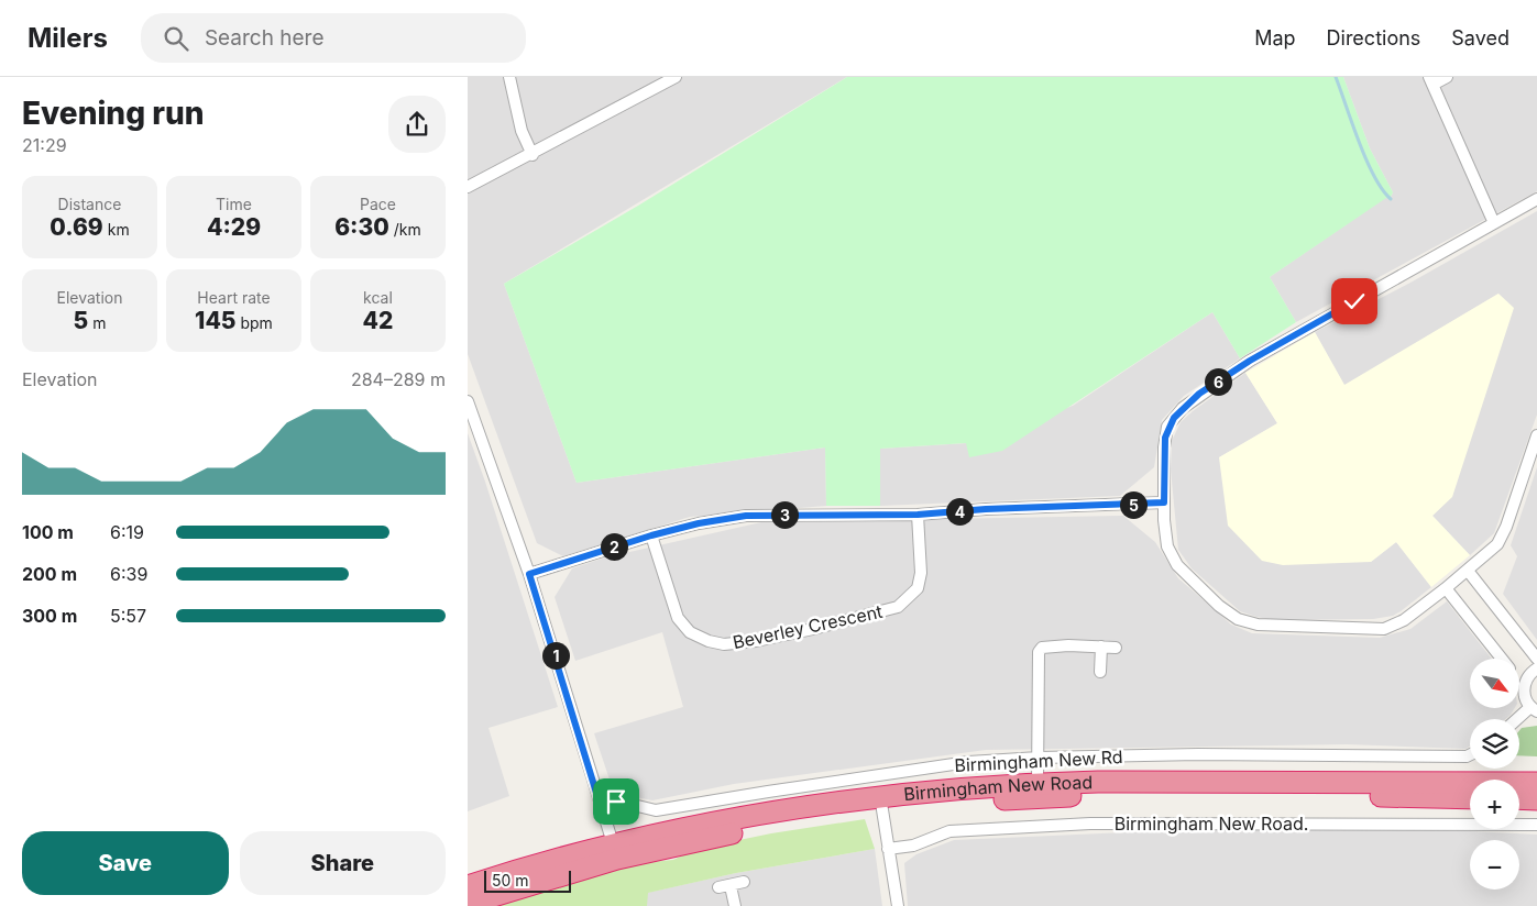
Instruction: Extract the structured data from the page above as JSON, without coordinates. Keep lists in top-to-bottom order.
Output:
{
  "streets": {
    "highway": ["Birmingham New Road"],
    "street": ["Beverley Crescent", "Birmingham New Rd", "Birmingham New Road."]
  },
  "scale_bar": "50 m",
  "north": "bottom right",
  "page": {
    "header": "Milers",
    "search": "Search here",
    "nav": ["Map", "Directions", "Saved"],
    "heading": ["Evening run", "21:29"],
    "stats": [
      ["Distance", "0.69 km"],
      ["Time", "4:29"],
      ["Pace", "6:30 /km"],
      ["Elevation", "5 m"],
      ["Heart rate", "145 bpm"],
      ["kcal", "42"]
    ],
    "chart": ["Elevation", "284–289 m"],
    "pins": [
      "6",
      "5",
      "4",
      "3",
      "2",
      "1"
    ],
    "list": [
      {
        "name": "100 m",
        "note": "6:19"
      },
      {
        "name": "200 m",
        "note": "6:39"
      },
      {
        "name": "300 m",
        "note": "5:57"
      }
    ],
    "map_buttons": ["+", "−"],
    "buttons": ["Save", "Share"],
    "scale": "50 m"
  }
}
